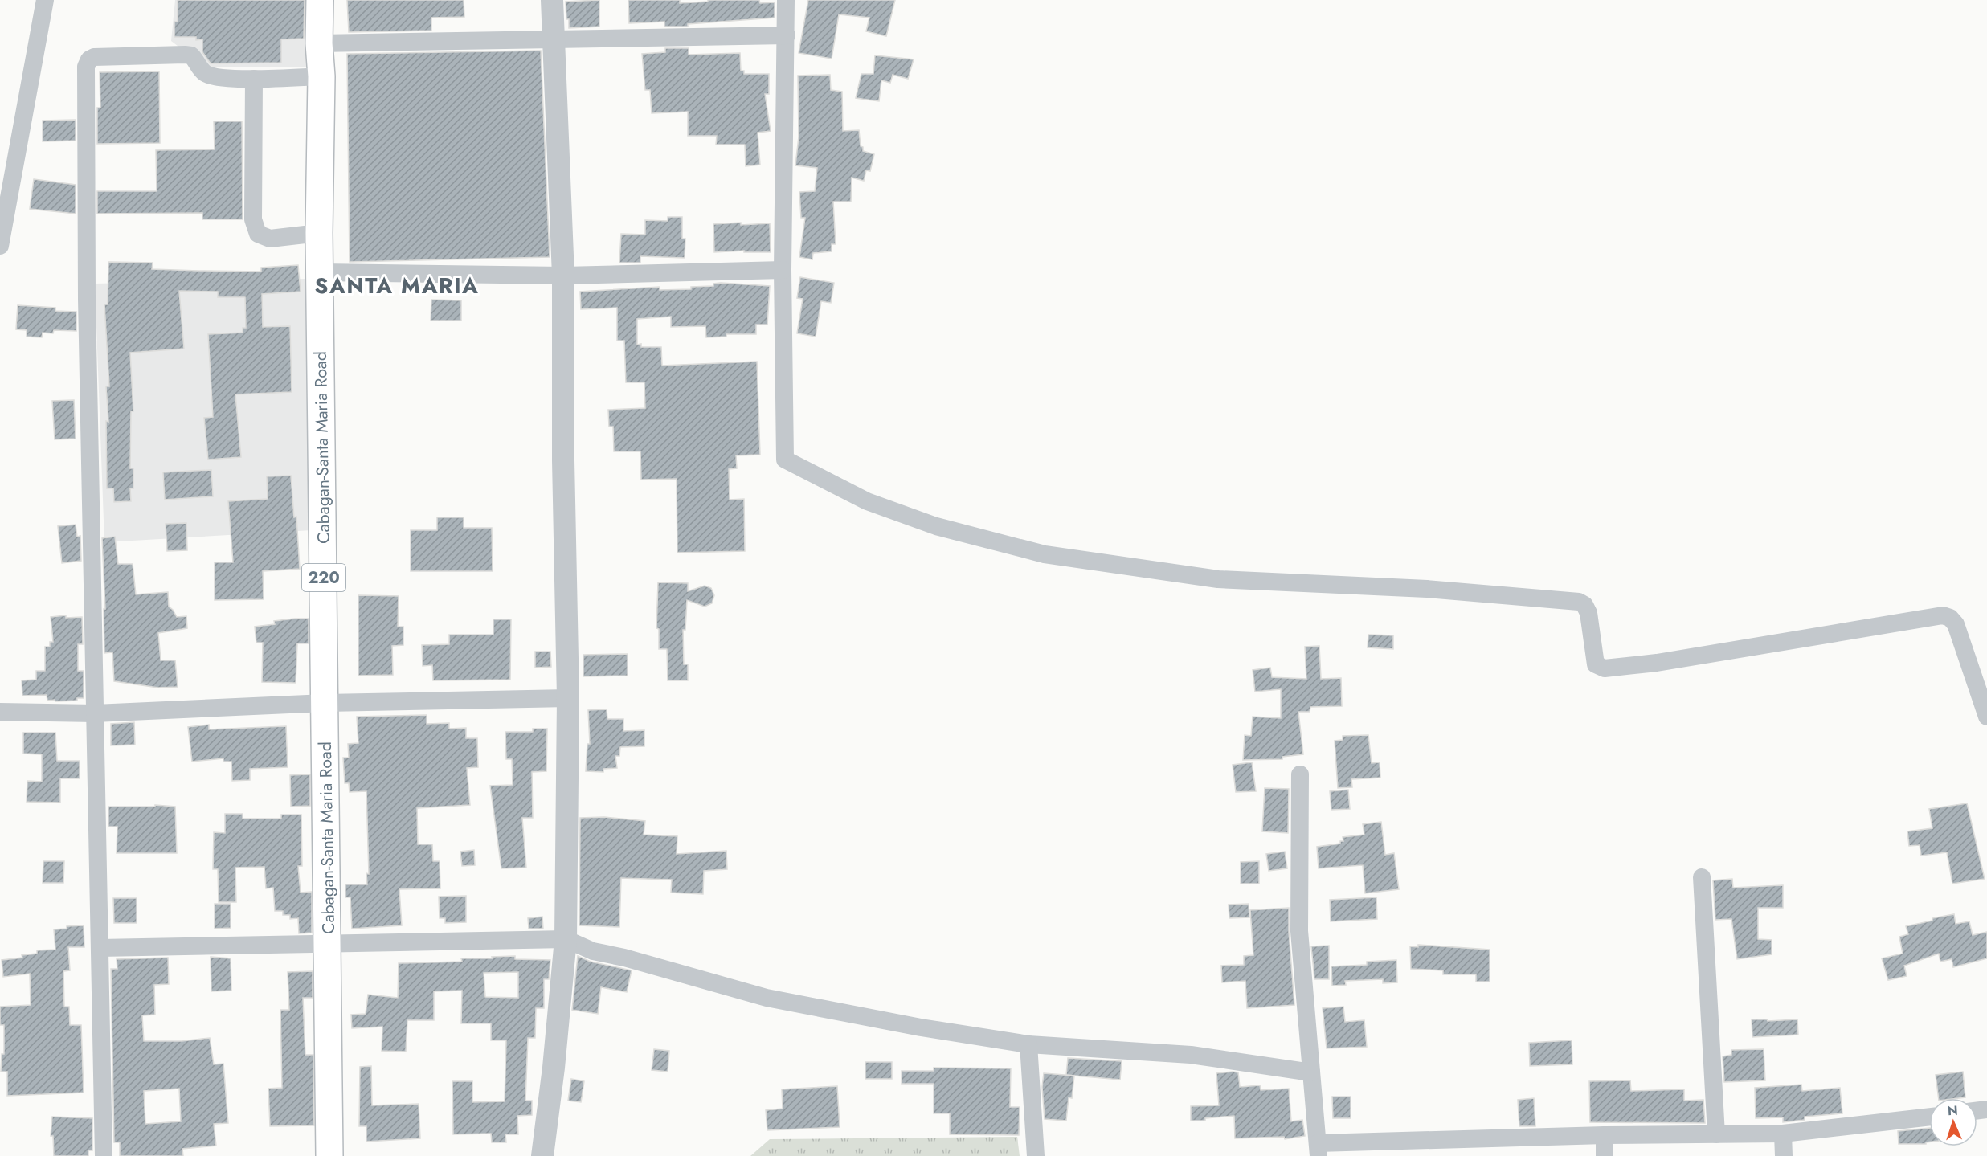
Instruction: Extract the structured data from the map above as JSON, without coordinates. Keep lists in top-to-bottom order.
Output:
{
  "streets": {
    "main road": ["Cabagan-Santa Maria Road", "220"]
  },
  "districts": ["SANTA MARIA"],
  "north": "top"
}
